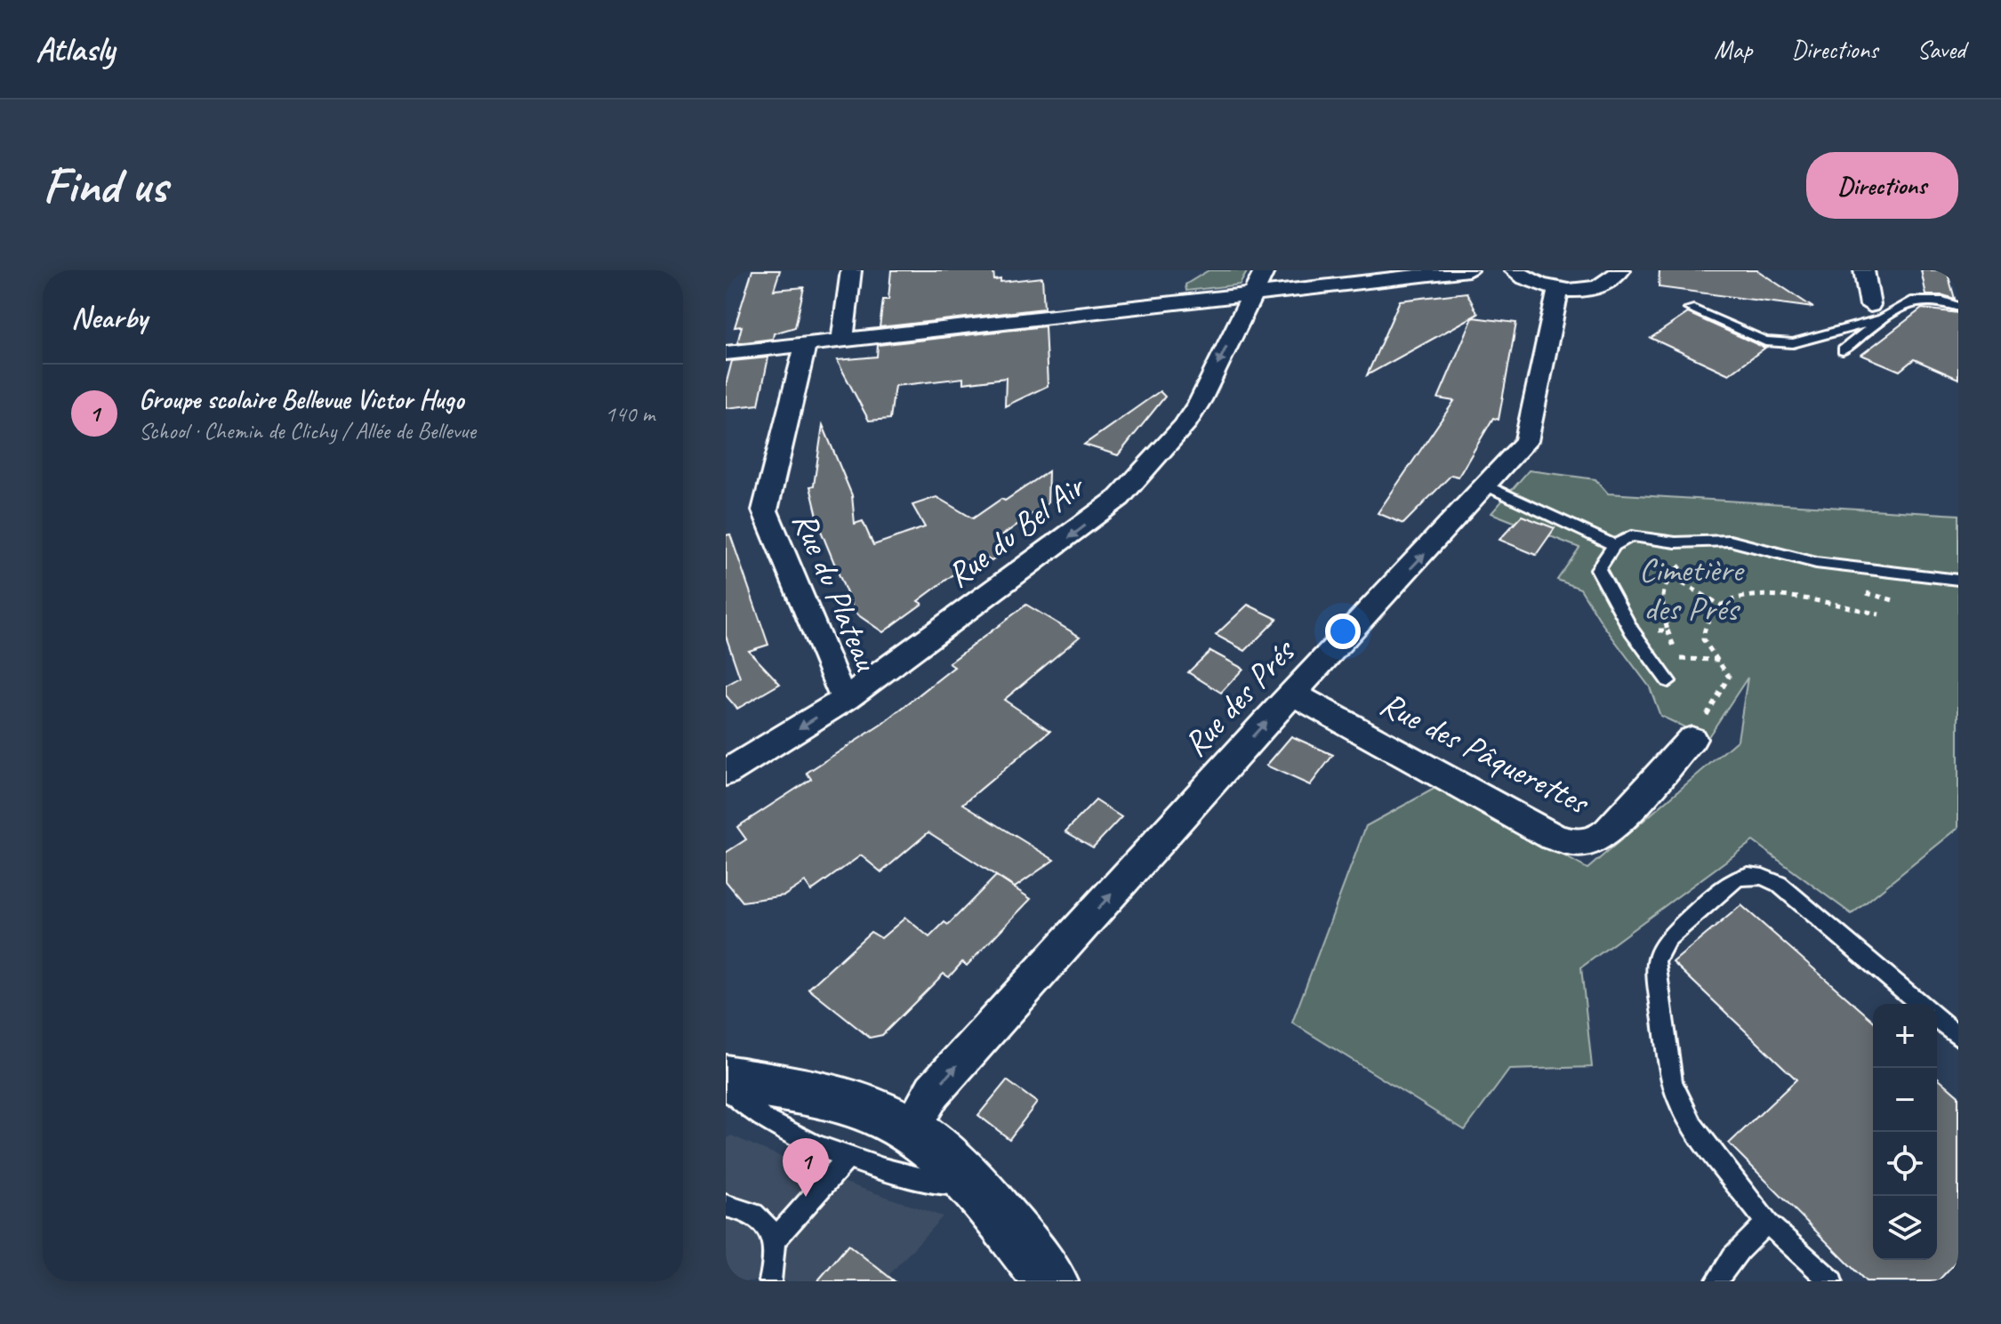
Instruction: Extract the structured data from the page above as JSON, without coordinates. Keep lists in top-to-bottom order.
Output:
{
  "streets": {
    "street": [
      "Rue du Bel Air",
      "Rue du Plateau",
      "Rue des Prés",
      "Rue des Pâquerettes"
    ]
  },
  "crossings": [
    ["Rue du Bel Air", "Rue du Plateau"],
    ["Rue des Prés", "Rue des Pâquerettes"]
  ],
  "one_way": ["Rue du Bel Air", "Rue des Prés"],
  "parks": ["Cimetière des Prés"],
  "page": {
    "header": "Atlasly",
    "nav": ["Map", "Directions", "Saved"],
    "buttons": "Directions",
    "title": "Find us",
    "heading": "Nearby",
    "list": [
      {
        "mark": "1",
        "name": "Groupe scolaire Bellevue Victor Hugo",
        "note": "School · Chemin de Clichy / Allée de Bellevue",
        "value": "140 m"
      }
    ],
    "map_buttons": ["+", "−"],
    "pins": "1"
  }
}
